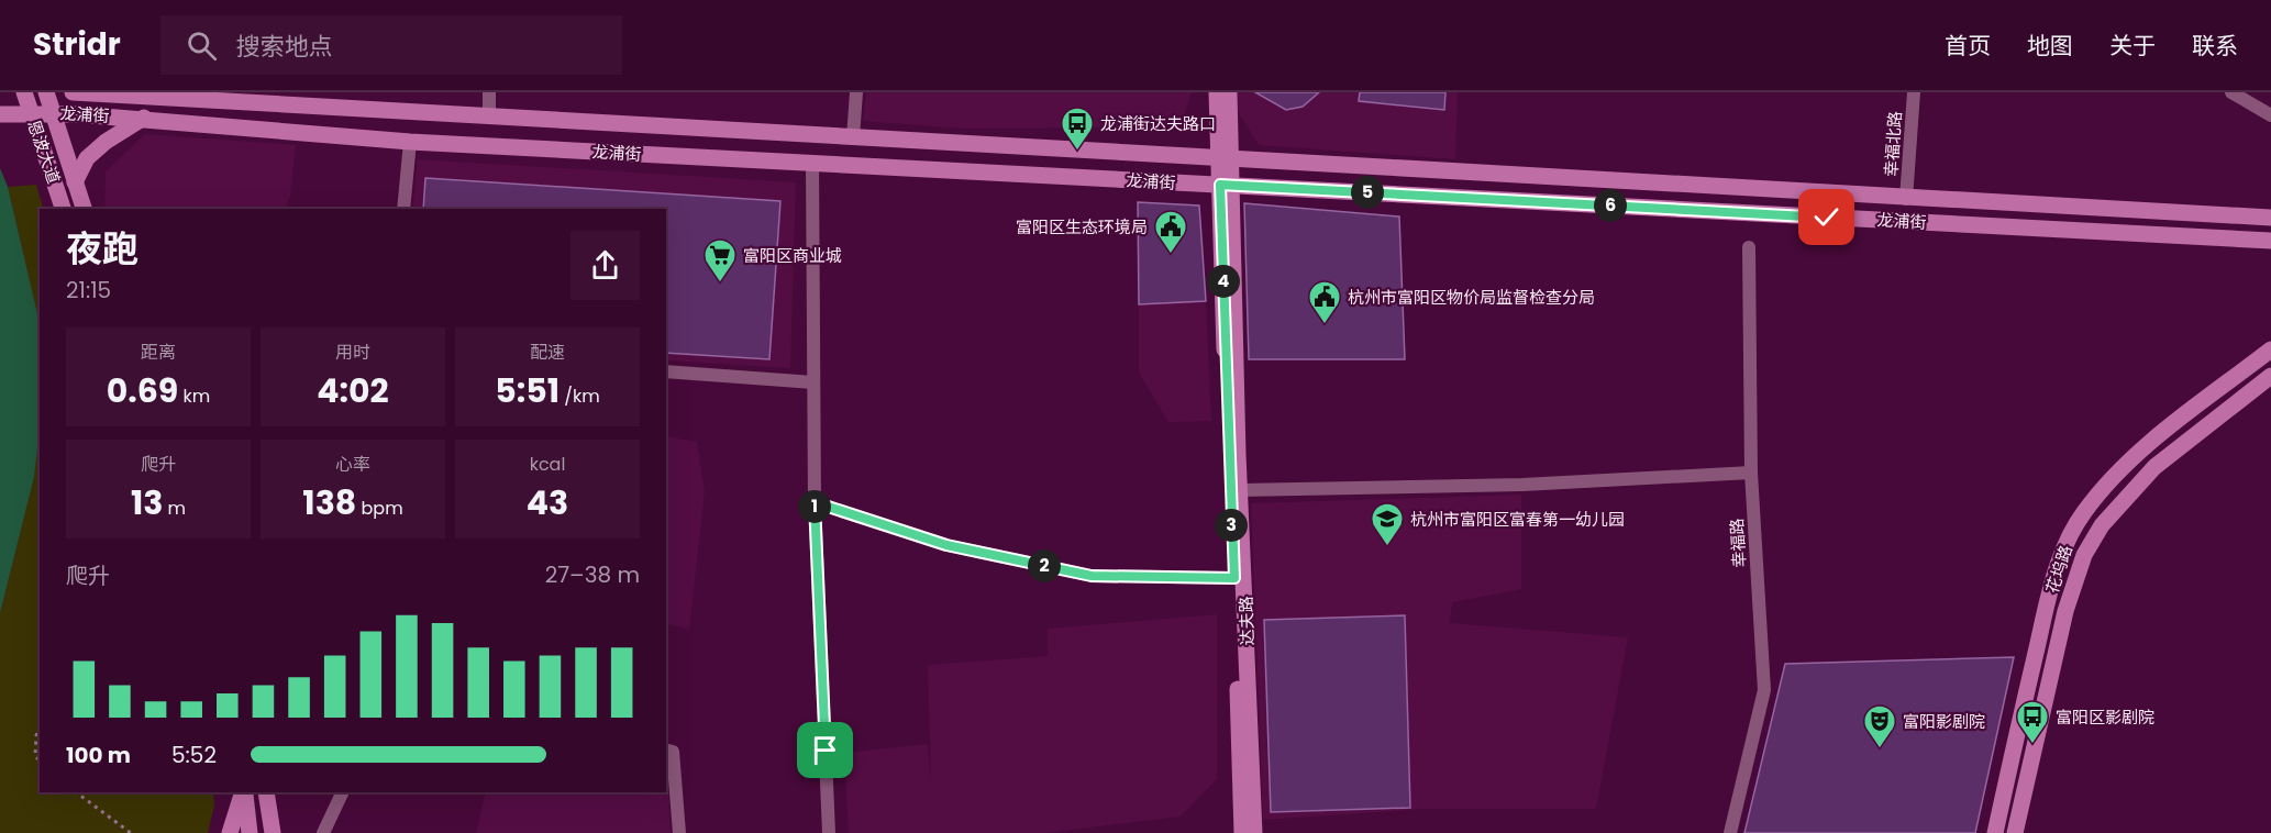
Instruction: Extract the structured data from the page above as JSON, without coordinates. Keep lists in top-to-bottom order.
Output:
{
  "streets": {
    "main road": [
      "龙浦街",
      "恩波大道",
      "花坞路",
      "达夫路"
    ],
    "street": ["幸福北路", "幸福路"]
  },
  "crossings": [
    ["龙浦街", "幸福北路"],
    ["龙浦街", "恩波大道"],
    ["龙浦街", "达夫路"]
  ],
  "places": {
    "bus stop": ["龙浦街达夫路口", "富阳区影剧院"],
    "public building": ["富阳区生态环境局", "杭州市富阳区物价局监督检查分局"],
    "supermarket": ["富阳区商业城"],
    "school or university": ["杭州市富阳区富春第一幼儿园"],
    "theatre": ["富阳影剧院"]
  },
  "page": {
    "header": "Stridr",
    "search": "搜索地点",
    "nav": [
      "首页",
      "地图",
      "关于",
      "联系"
    ],
    "pins": [
      "5",
      "6",
      "4",
      "1",
      "3",
      "2"
    ],
    "heading": ["夜跑", "21:15"],
    "stats": [
      ["距离", "0.69 km"],
      ["用时", "4:02"],
      ["配速", "5:51 /km"],
      ["爬升", "13 m"],
      ["心率", "138 bpm"],
      ["kcal", "43"]
    ],
    "chart": ["爬升", "27–38 m"],
    "list": [
      {
        "name": "100 m",
        "note": "5:52"
      }
    ]
  }
}
